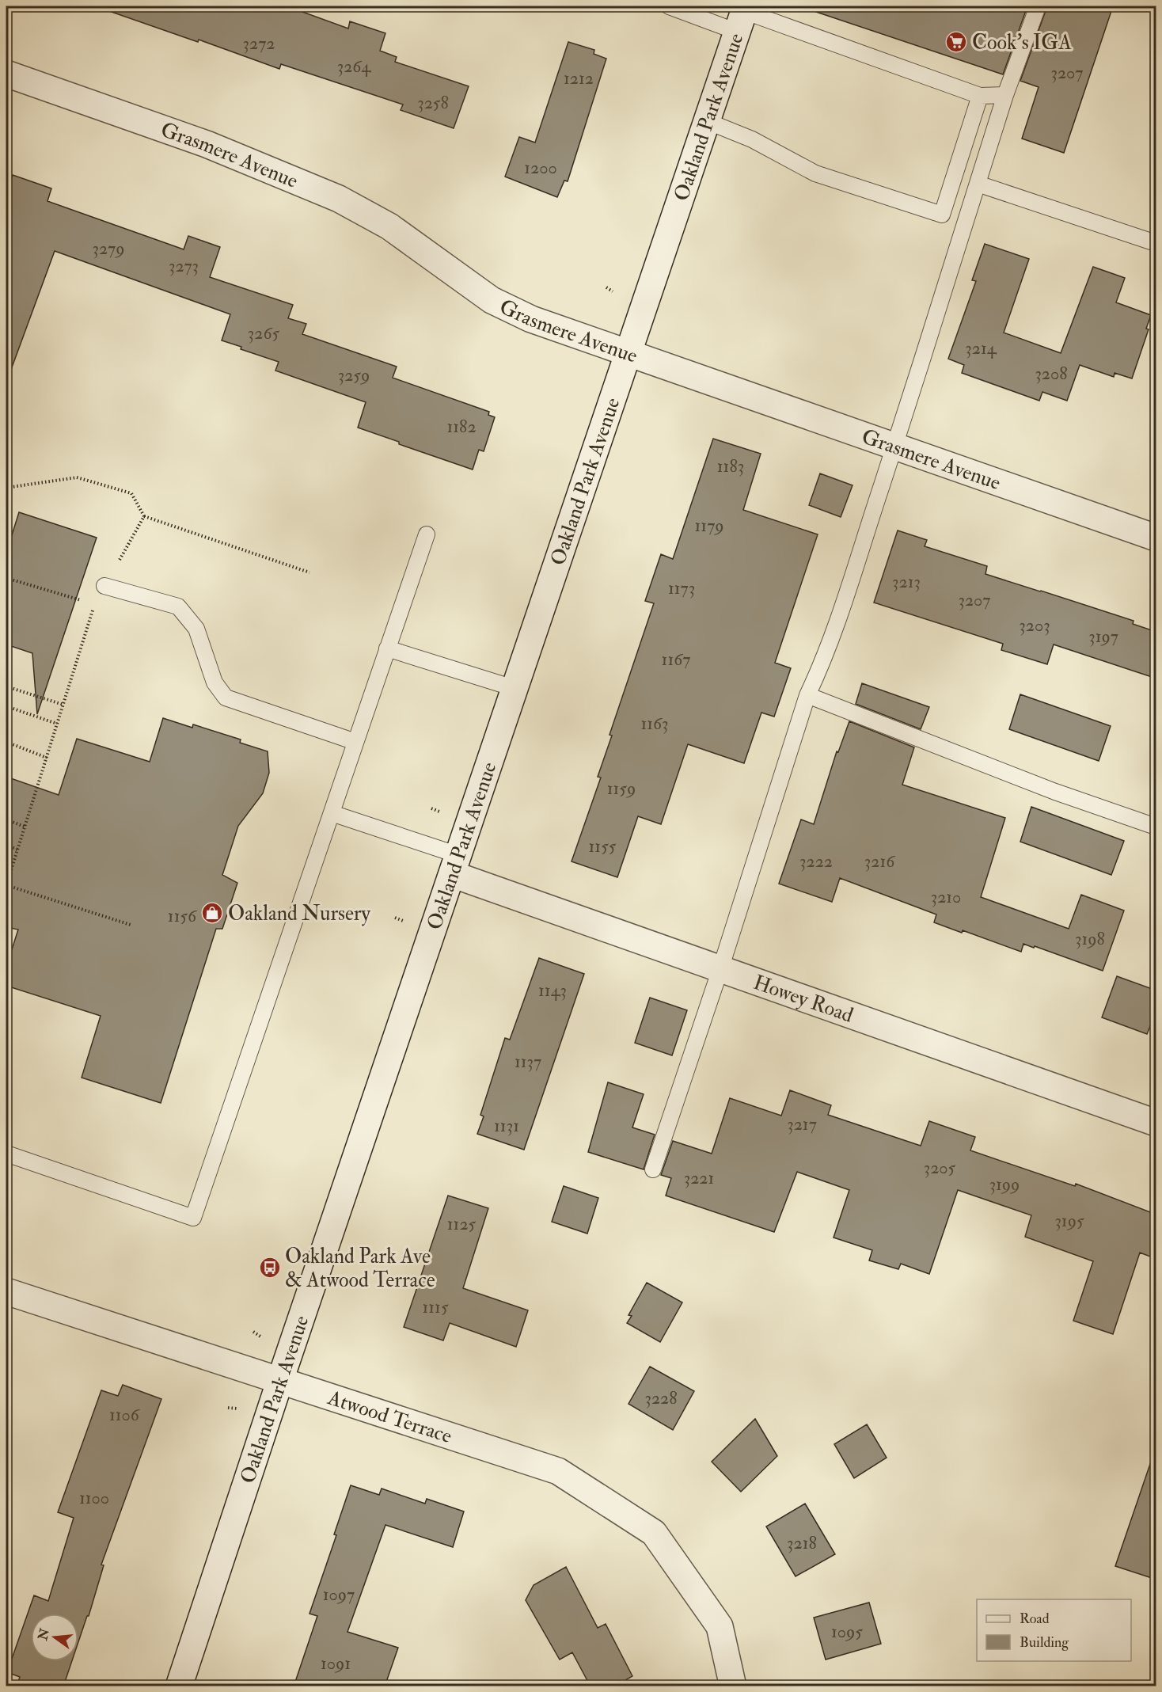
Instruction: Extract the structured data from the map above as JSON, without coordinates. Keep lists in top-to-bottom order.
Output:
{
  "streets": {
    "street": [
      "Oakland Park Avenue",
      "Grasmere Avenue",
      "Howey Road",
      "Atwood Terrace"
    ]
  },
  "crossings": [
    ["Oakland Park Avenue", "Grasmere Avenue"],
    ["Oakland Park Avenue", "Howey Road"],
    ["Oakland Park Avenue", "Atwood Terrace"]
  ],
  "places": {
    "supermarket": ["Cook's IGA"],
    "shop": ["Oakland Nursery"],
    "bus stop": ["Oakland Park Ave & Atwood Terrace"]
  },
  "house_numbers": [
    "3272",
    "3264",
    "3207",
    "1212",
    "3258",
    "1200",
    "3279",
    "3273",
    "3265",
    "3214",
    "3208",
    "3259",
    "1182",
    "1183",
    "1179",
    "3213",
    "1173",
    "3207",
    "3203",
    "3197",
    "1167",
    "1163",
    "1159",
    "1155",
    "3222",
    "3216",
    "3210",
    "1156",
    "3198",
    "1143",
    "1137",
    "3217",
    "1131",
    "3205",
    "3221",
    "3199",
    "3195",
    "1125",
    "1115",
    "3228",
    "1106",
    "1100",
    "3218",
    "1097",
    "1095",
    "1091"
  ],
  "legend": ["Road", "Building"],
  "north": "left"
}
